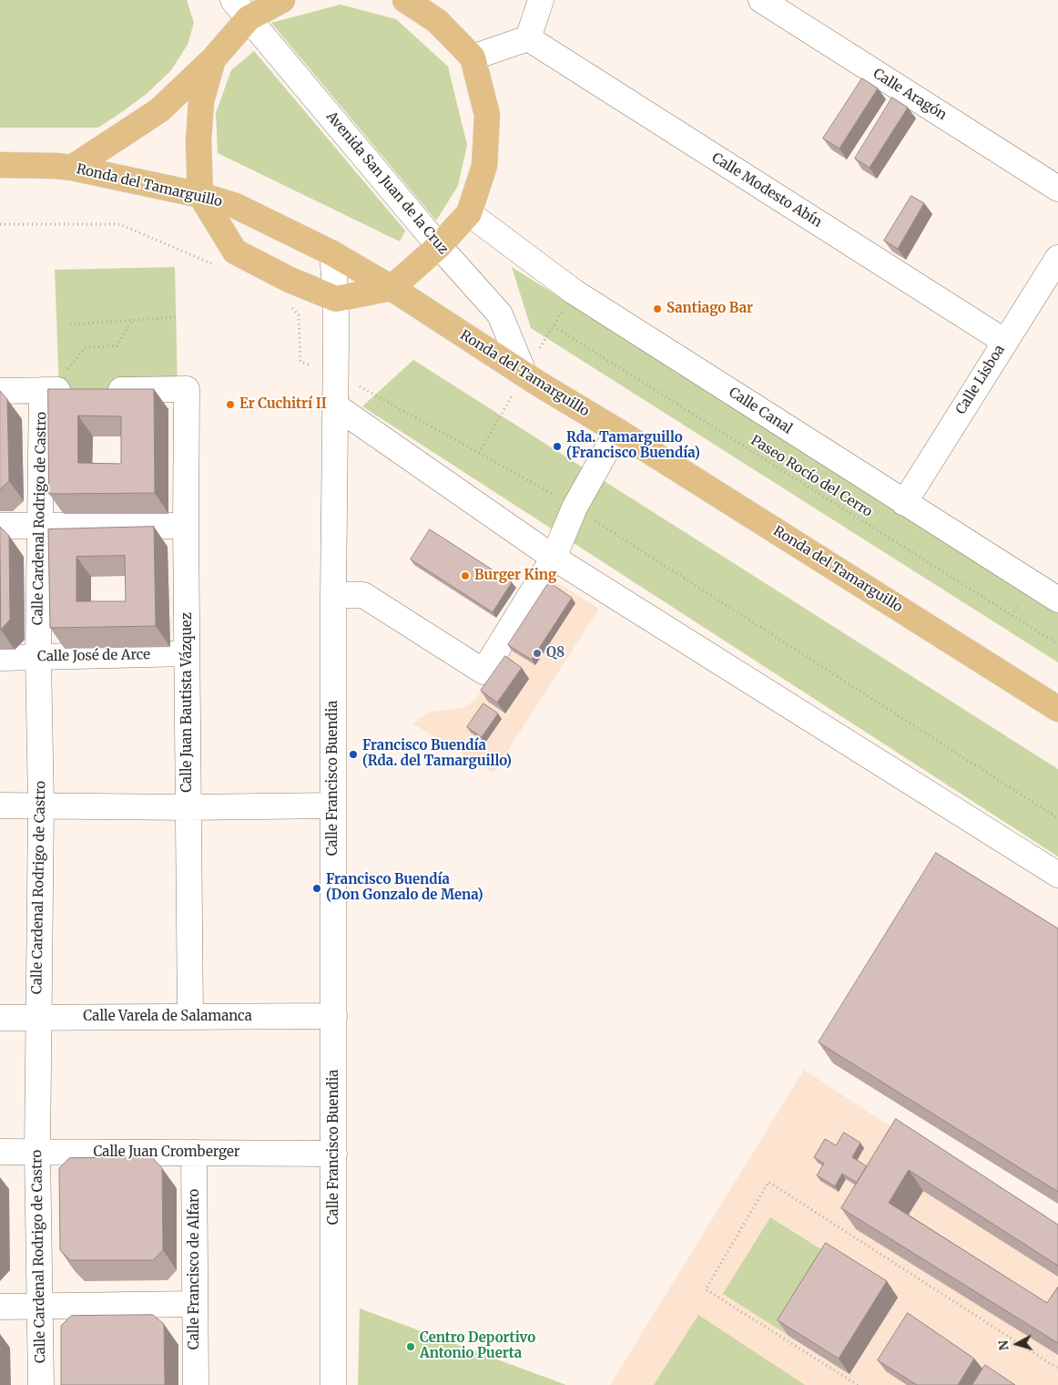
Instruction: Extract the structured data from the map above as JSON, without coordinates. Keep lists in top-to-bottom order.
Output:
{
  "streets": {
    "main road": ["Ronda del Tamarguillo"],
    "street": [
      "Calle Aragón",
      "Avenida San Juan de la Cruz",
      "Calle Modesto Abín",
      "Calle Lisboa",
      "Calle Canal",
      "Calle Cardenal Rodrigo de Castro",
      "Calle José de Arce",
      "Calle Juan Bautista Vázquez",
      "Calle Francisco Buendia",
      "Calle Varela de Salamanca",
      "Calle Juan Cromberger",
      "Calle Francisco de Alfaro"
    ],
    "path": ["Paseo Rocío del Cerro"]
  },
  "crossings": [
    ["Avenida San Juan de la Cruz", "Ronda del Tamarguillo"],
    ["Ronda del Tamarguillo", "Calle Francisco Buendia"],
    ["Calle Modesto Abín", "Calle Lisboa"],
    ["Calle Lisboa", "Calle Canal"],
    ["Calle Cardenal Rodrigo de Castro", "Calle José de Arce"],
    ["Calle Cardenal Rodrigo de Castro", "Calle Varela de Salamanca"],
    ["Calle Cardenal Rodrigo de Castro", "Calle Juan Cromberger"],
    ["Calle José de Arce", "Calle Juan Bautista Vázquez"],
    ["Calle Juan Bautista Vázquez", "Calle Varela de Salamanca"],
    ["Calle Francisco Buendia", "Calle Varela de Salamanca"],
    ["Calle Francisco Buendia", "Calle Juan Cromberger"],
    ["Calle Juan Cromberger", "Calle Francisco de Alfaro"]
  ],
  "places": [
    "Santiago Bar",
    "Er Cuchitrí II",
    "Rda. Tamarguillo (Francisco Buendía)",
    "Burger King",
    "Q8",
    "Francisco Buendía (Rda. del Tamarguillo)",
    "Francisco Buendía (Don Gonzalo de Mena)",
    "Centro Deportivo Antonio Puerta"
  ],
  "north": "left"
}
